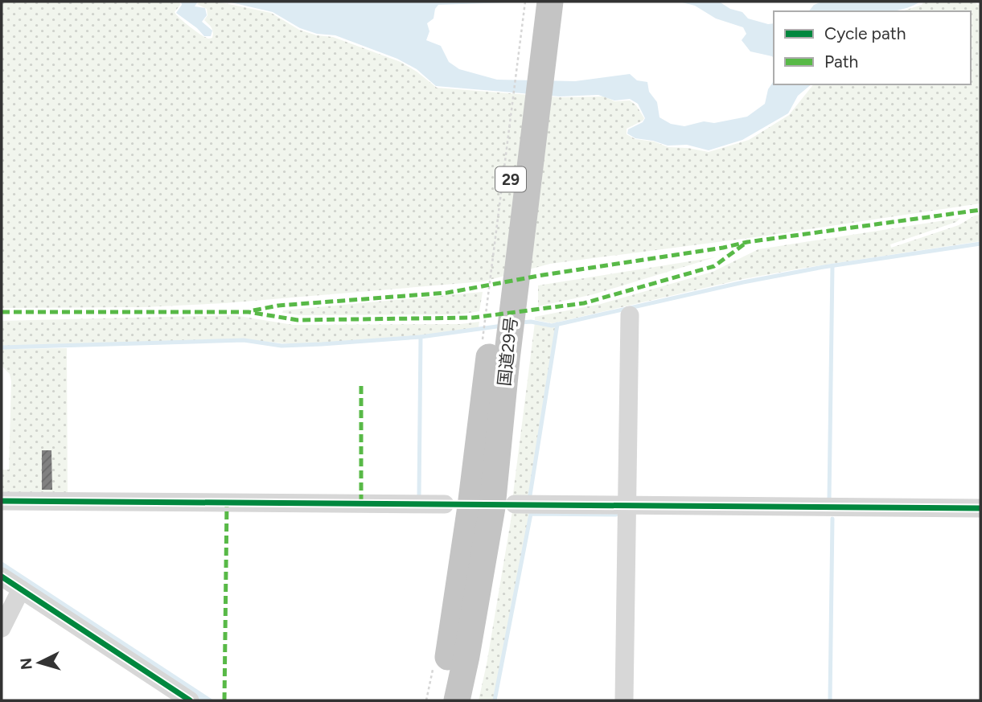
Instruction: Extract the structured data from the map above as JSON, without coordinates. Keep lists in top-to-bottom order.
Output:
{
  "streets": {
    "highway": ["29", "国道29号"]
  },
  "crossings": [
    ["29", "国道29号"]
  ],
  "legend": ["Cycle path", "Path"],
  "north": "left"
}
